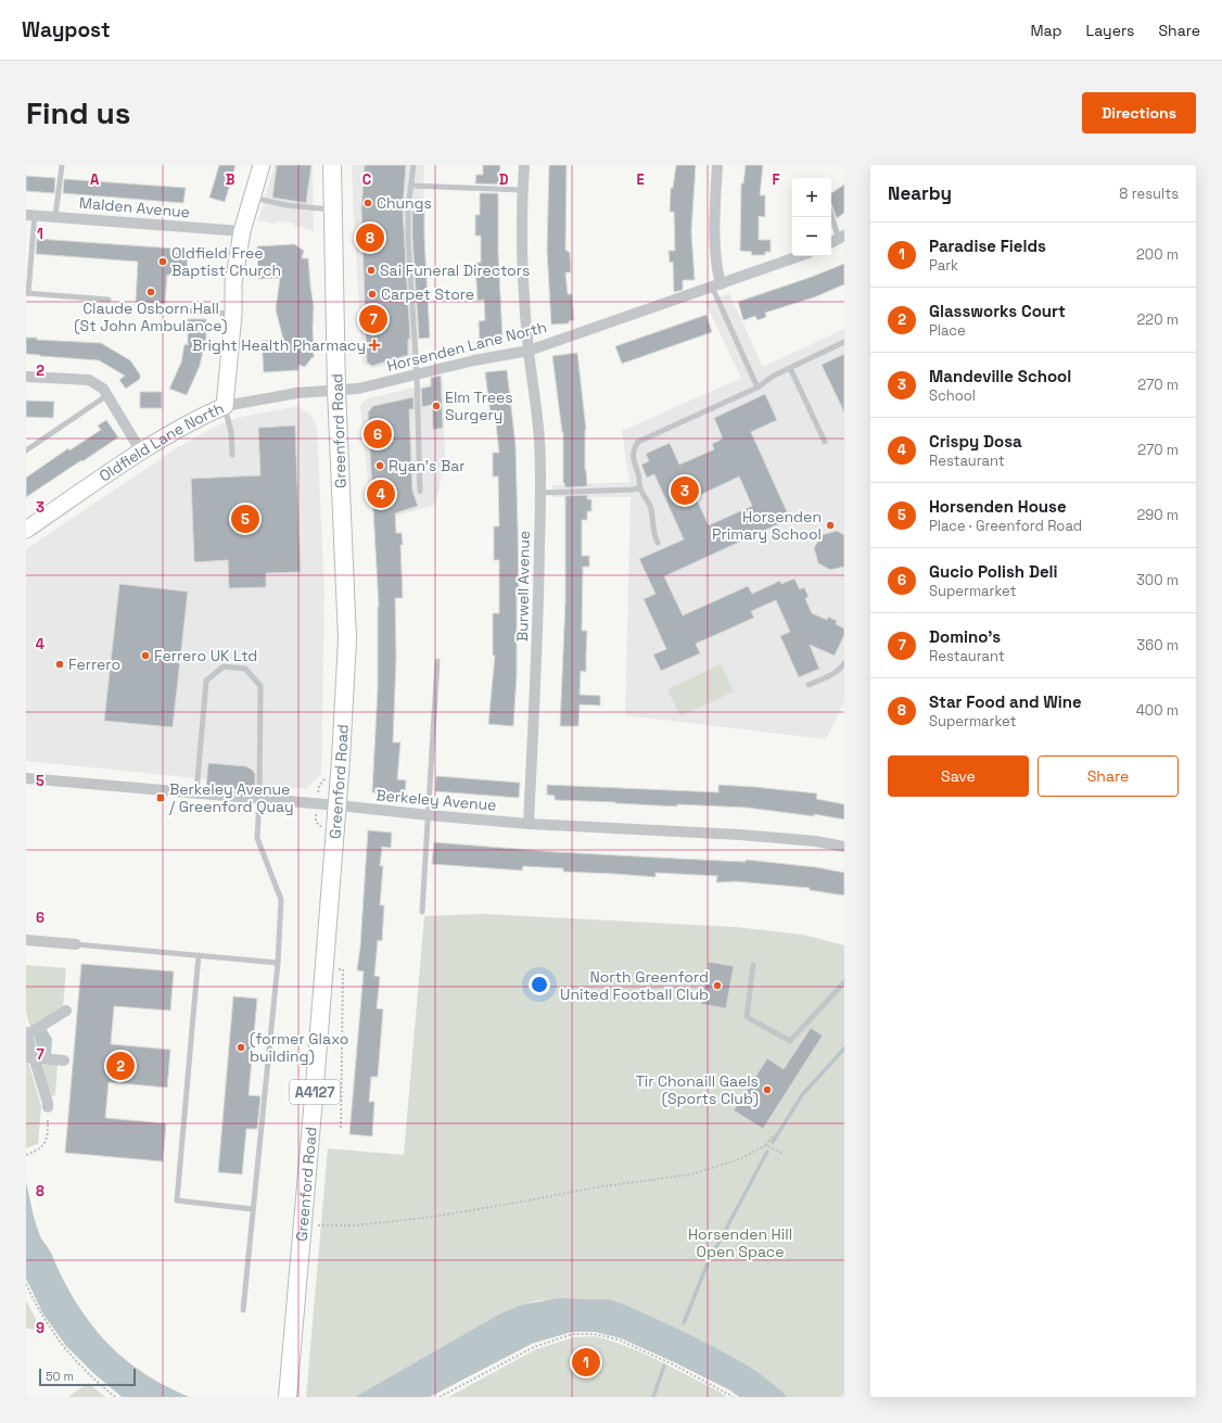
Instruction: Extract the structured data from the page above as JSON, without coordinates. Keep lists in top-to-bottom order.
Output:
{
  "streets": {
    "main road": ["Greenford Road", "A4127"],
    "street": [
      "Malden Avenue",
      "Horsenden Lane North",
      "Oldfield Lane North",
      "Burwell Avenue",
      "Berkeley Avenue"
    ]
  },
  "crossings": [
    ["Malden Avenue", "Oldfield Lane North"],
    ["Horsenden Lane North", "Greenford Road"],
    ["Horsenden Lane North", "Oldfield Lane North"],
    ["Horsenden Lane North", "Burwell Avenue"],
    ["Greenford Road", "Berkeley Avenue"],
    ["Burwell Avenue", "Berkeley Avenue"]
  ],
  "parks": ["Horsenden Hill Open Space"],
  "places": {
    "other": [
      "Chungs",
      "Oldfield Free Baptist Church",
      "Sai Funeral Directors",
      "Claude Osborn Hall (St John Ambulance)",
      "Carpet Store",
      "Elm Trees Surgery",
      "Ryan's Bar",
      "Horsenden Primary School",
      "Ferrero UK Ltd",
      "Ferrero",
      "North Greenford United Football Club",
      "(former Glaxo building)",
      "Tir Chonaill Gaels (Sports Club)"
    ],
    "health": ["Bright Health Pharmacy"],
    "transit": ["Berkeley Avenue / Greenford Quay"]
  },
  "scale_bar": "50 m",
  "page": {
    "header": "Waypost",
    "nav": ["Map", "Layers", "Share"],
    "buttons": [
      "Directions",
      ["Save", "Share"]
    ],
    "title": "Find us",
    "heading": ["Nearby", "8 results"],
    "map_buttons": ["+", "−"],
    "pins": [
      "8",
      "7",
      "6",
      "3",
      "4",
      "5",
      "2",
      "1"
    ],
    "list": [
      {
        "mark": "1",
        "name": "Paradise Fields",
        "note": "Park",
        "value": "200 m"
      },
      {
        "mark": "2",
        "name": "Glassworks Court",
        "note": "Place",
        "value": "220 m"
      },
      {
        "mark": "3",
        "name": "Mandeville School",
        "note": "School",
        "value": "270 m"
      },
      {
        "mark": "4",
        "name": "Crispy Dosa",
        "note": "Restaurant",
        "value": "270 m"
      },
      {
        "mark": "5",
        "name": "Horsenden House",
        "note": "Place · Greenford Road",
        "value": "290 m"
      },
      {
        "mark": "6",
        "name": "Gucio Polish Deli",
        "note": "Supermarket",
        "value": "300 m"
      },
      {
        "mark": "7",
        "name": "Domino's",
        "note": "Restaurant",
        "value": "360 m"
      },
      {
        "mark": "8",
        "name": "Star Food and Wine",
        "note": "Supermarket",
        "value": "400 m"
      }
    ],
    "scale": "50 m"
  },
  "grid": {
    "columns": [
      "A",
      "B",
      "C",
      "D",
      "E",
      "F"
    ],
    "rows": [
      "1",
      "2",
      "3",
      "4",
      "5",
      "6",
      "7",
      "8",
      "9"
    ]
  }
}
